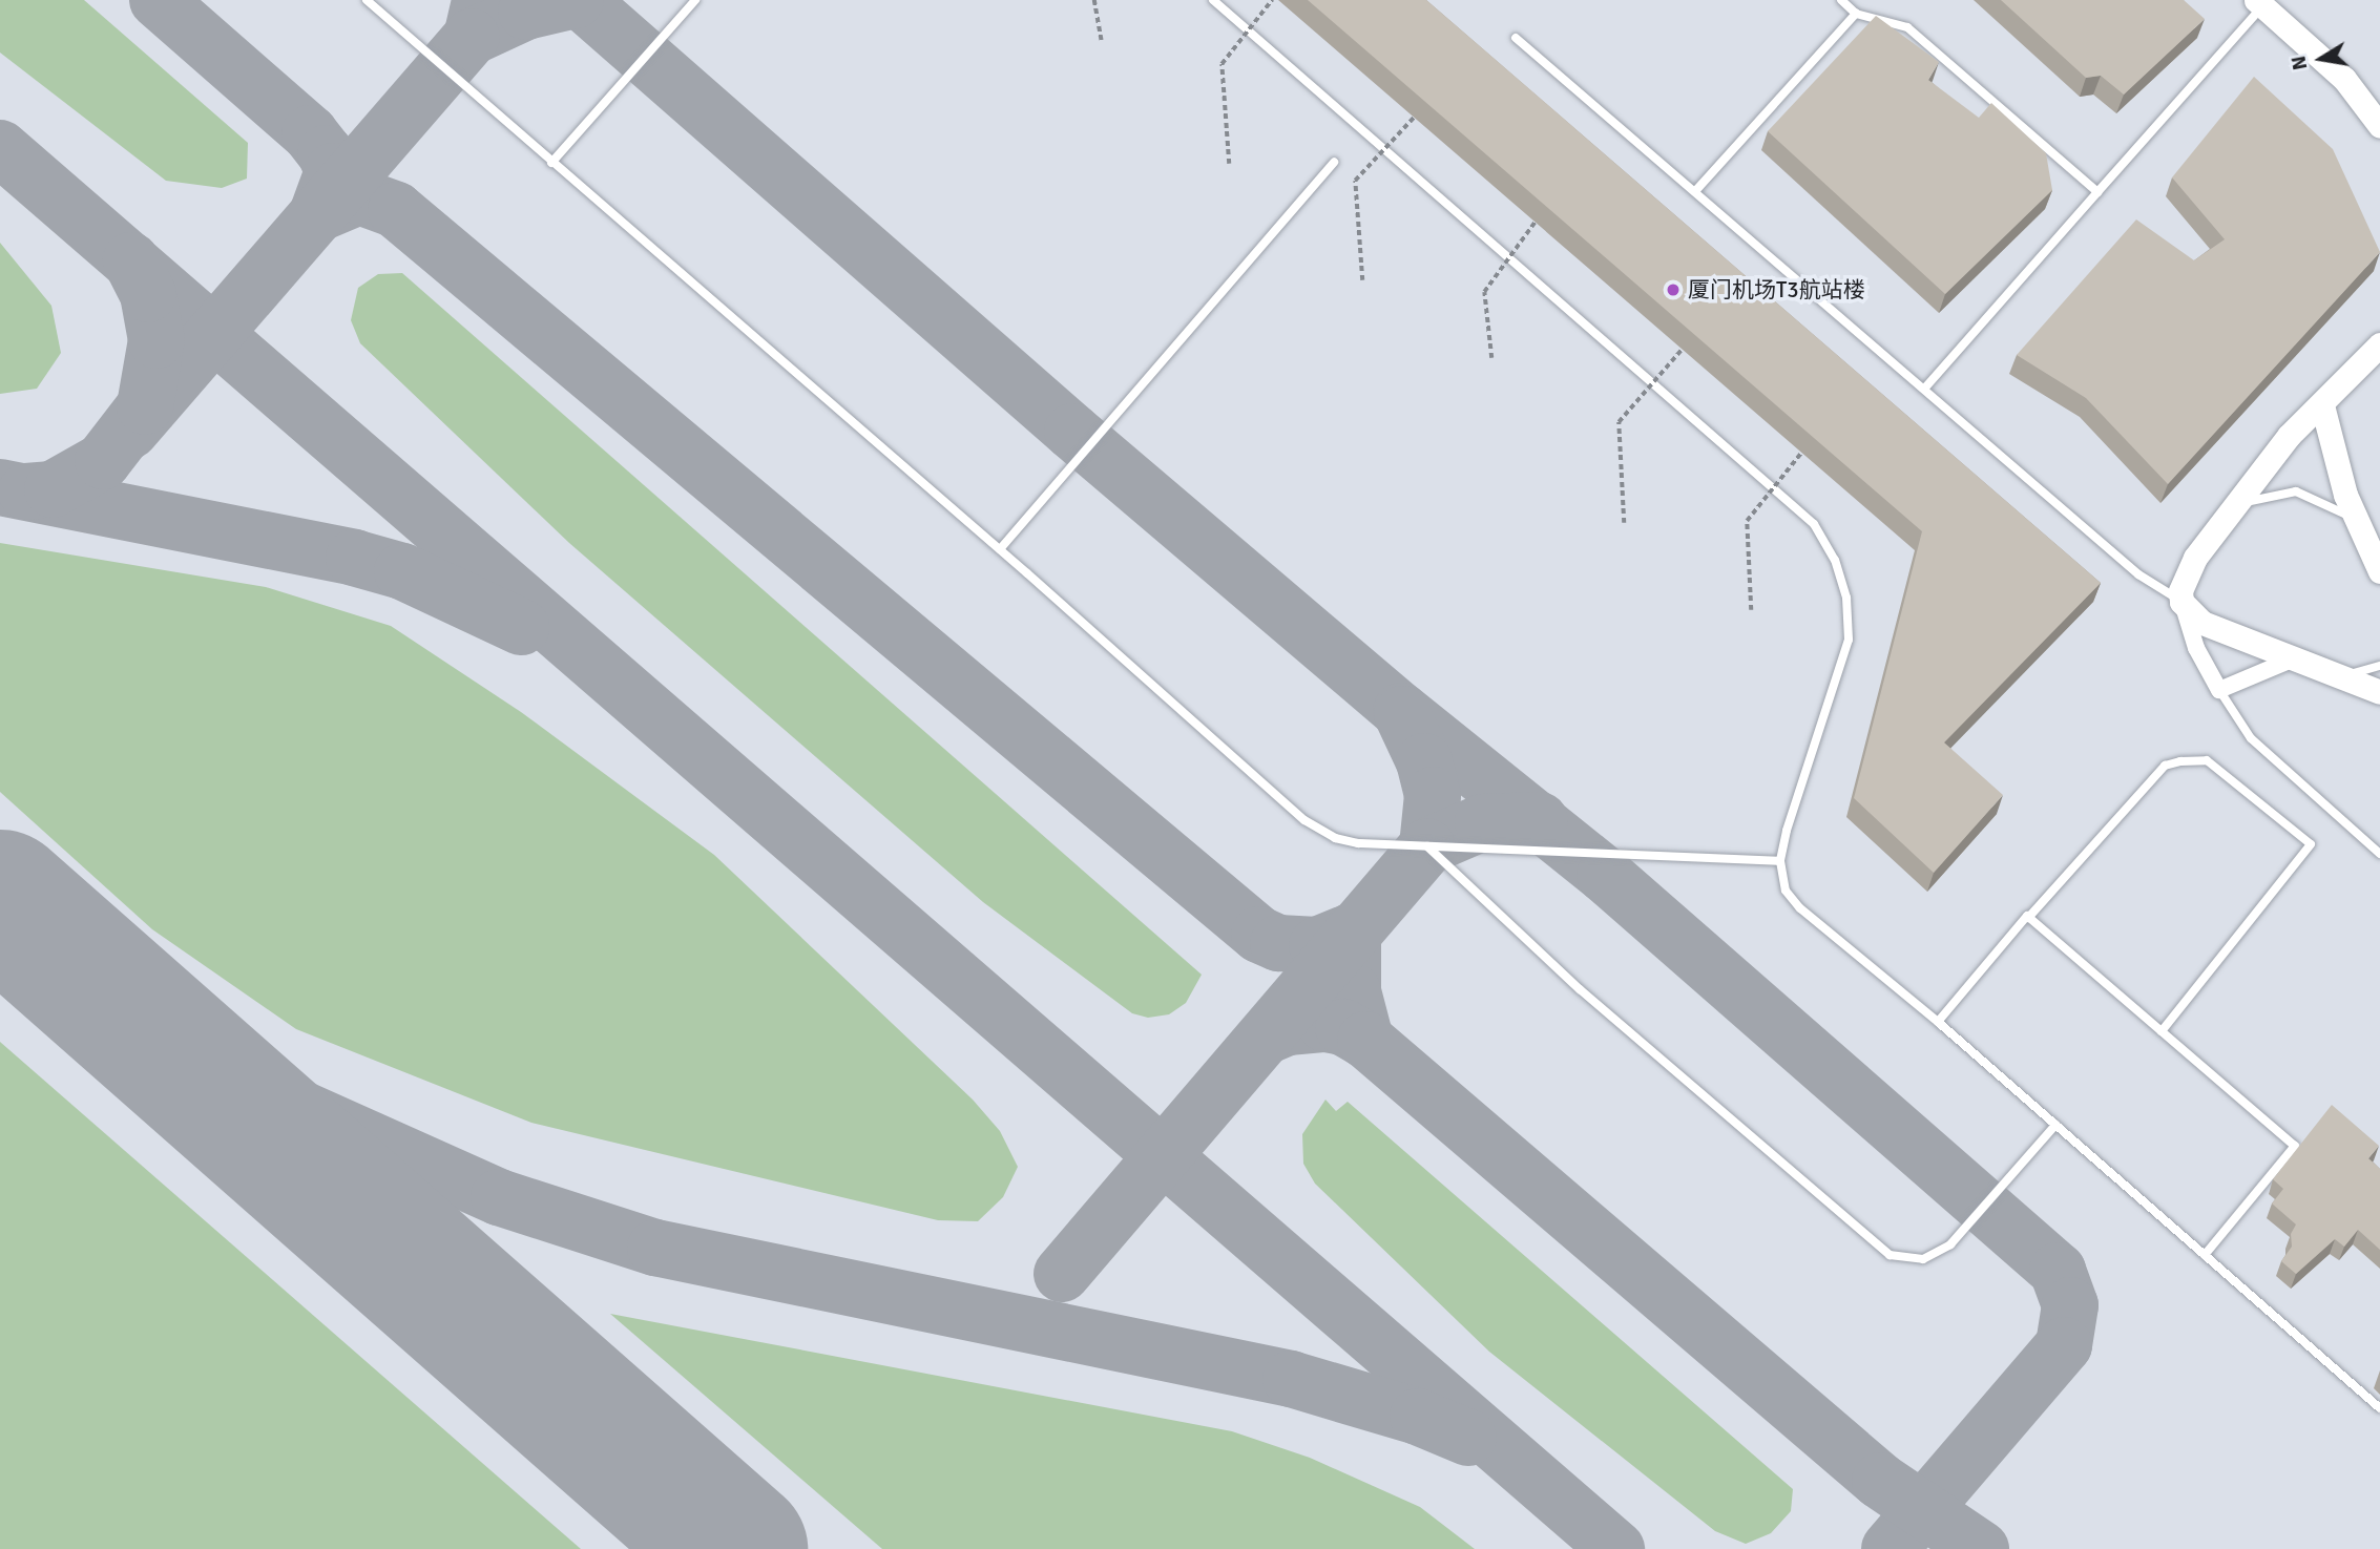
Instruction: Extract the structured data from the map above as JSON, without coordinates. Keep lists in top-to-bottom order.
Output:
{
  "places": ["厦门机场T3航站楼"],
  "north": "left"
}
